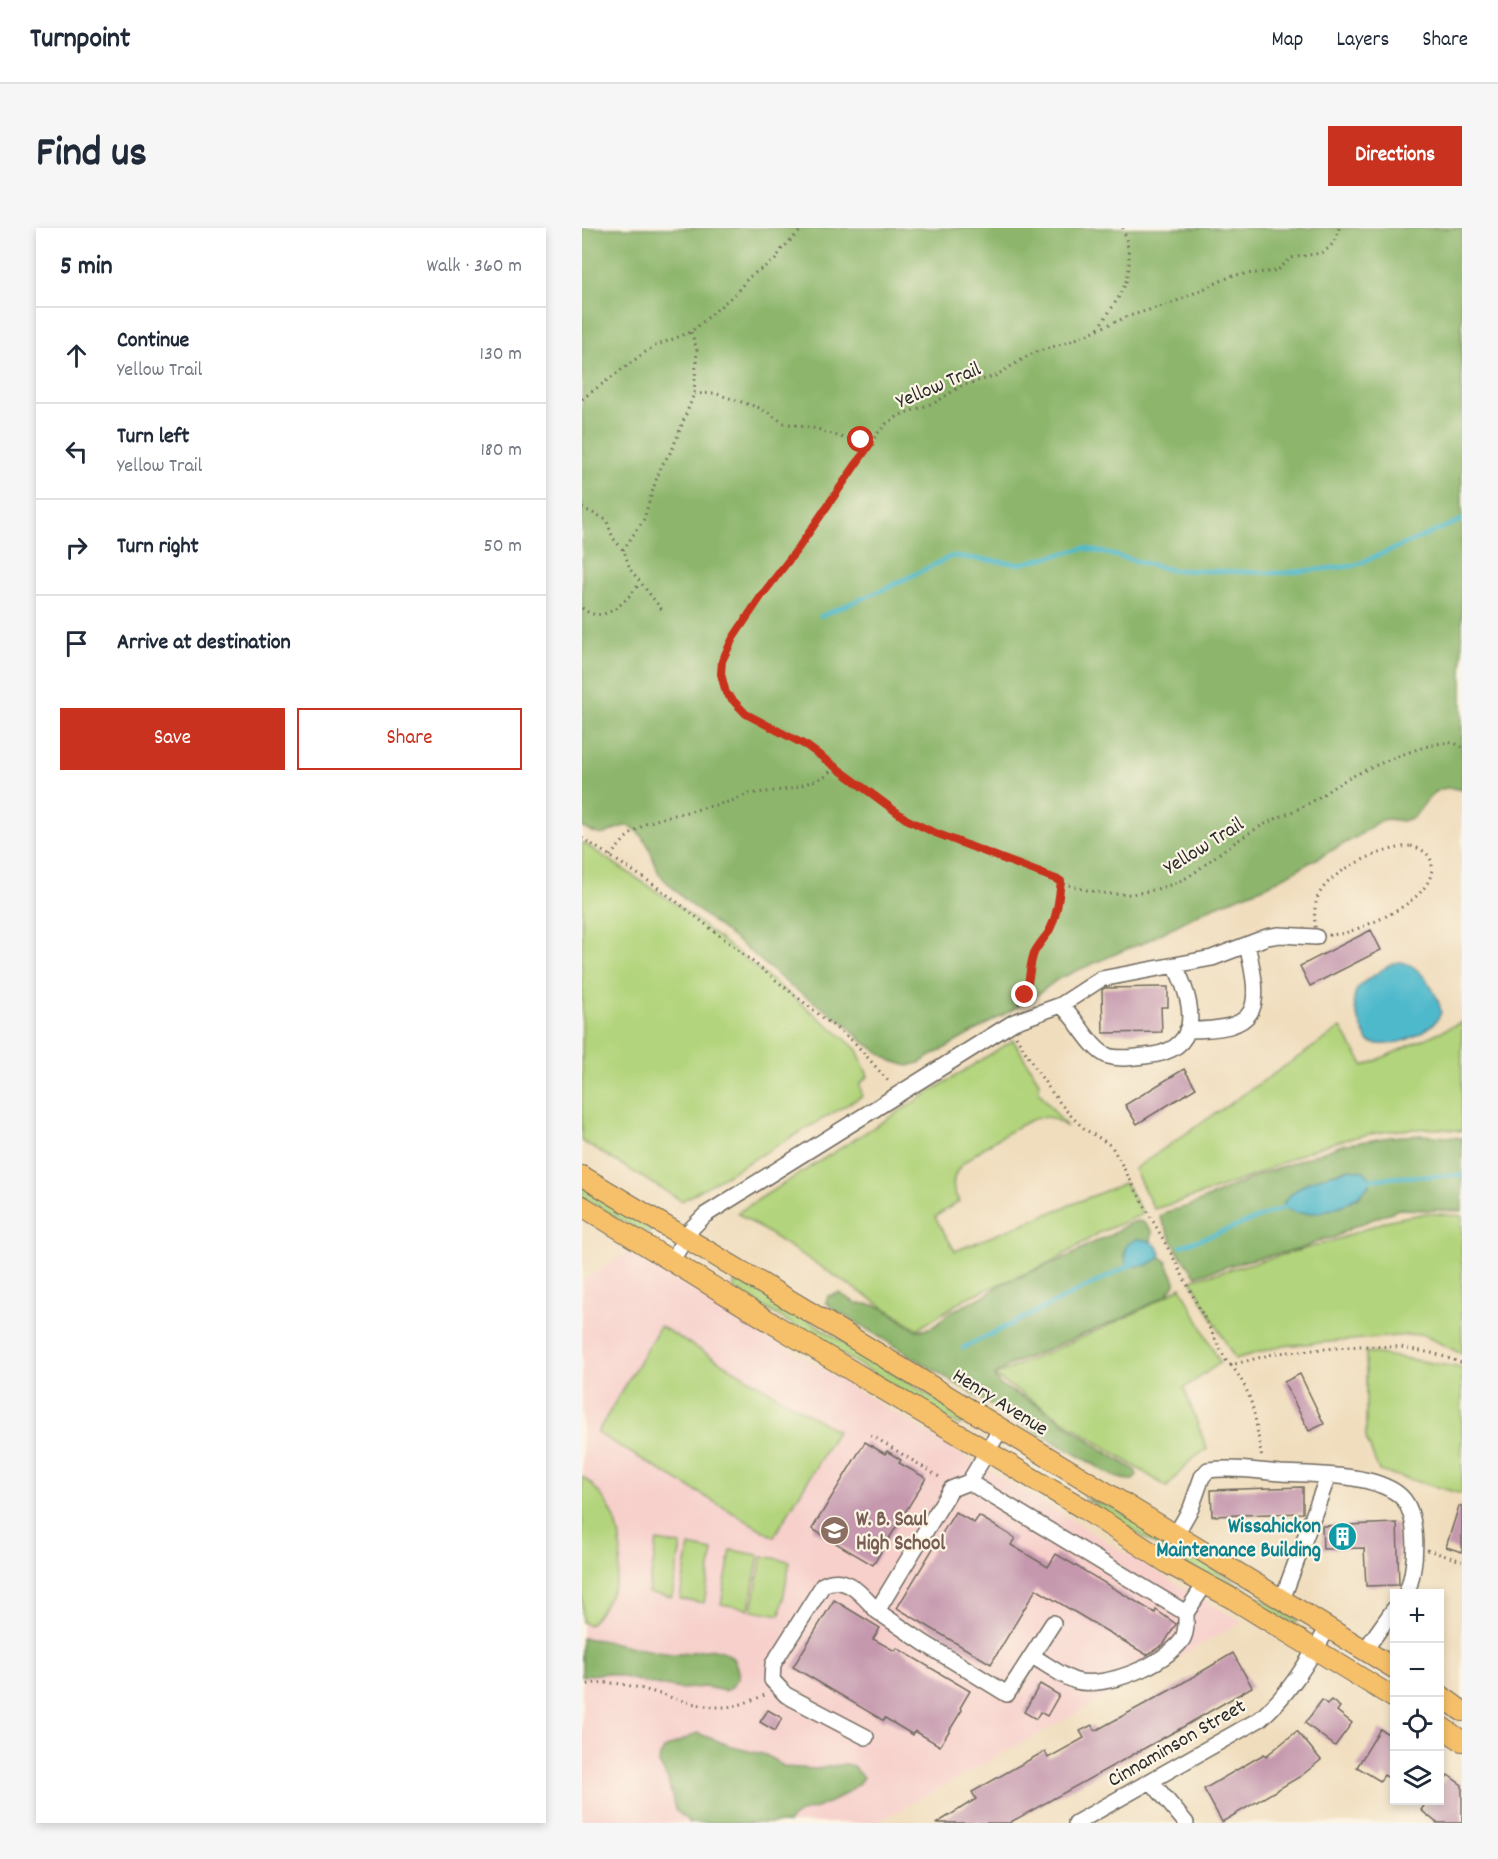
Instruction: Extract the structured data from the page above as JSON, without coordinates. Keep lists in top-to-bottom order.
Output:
{
  "streets": {
    "main road": ["Henry Avenue"],
    "street": ["Cinnaminson Street"],
    "path": ["Yellow Trail"]
  },
  "crossings": [
    ["Henry Avenue", "Cinnaminson Street"]
  ],
  "places": {
    "school or university": ["W. B. Saul High School"],
    "building": ["Wissahickon Maintenance Building"]
  },
  "page": {
    "header": "Turnpoint",
    "nav": ["Map", "Layers", "Share"],
    "title": "Find us",
    "buttons": [
      "Directions",
      ["Save", "Share"]
    ],
    "heading": ["5 min", "Walk · 360 m"],
    "list": [
      ["Continue", "Yellow Trail", "130 m"],
      ["Turn left", "Yellow Trail", "180 m"],
      ["Turn right", "50 m"],
      "Arrive at destination"
    ],
    "map_buttons": ["+", "−"]
  }
}
